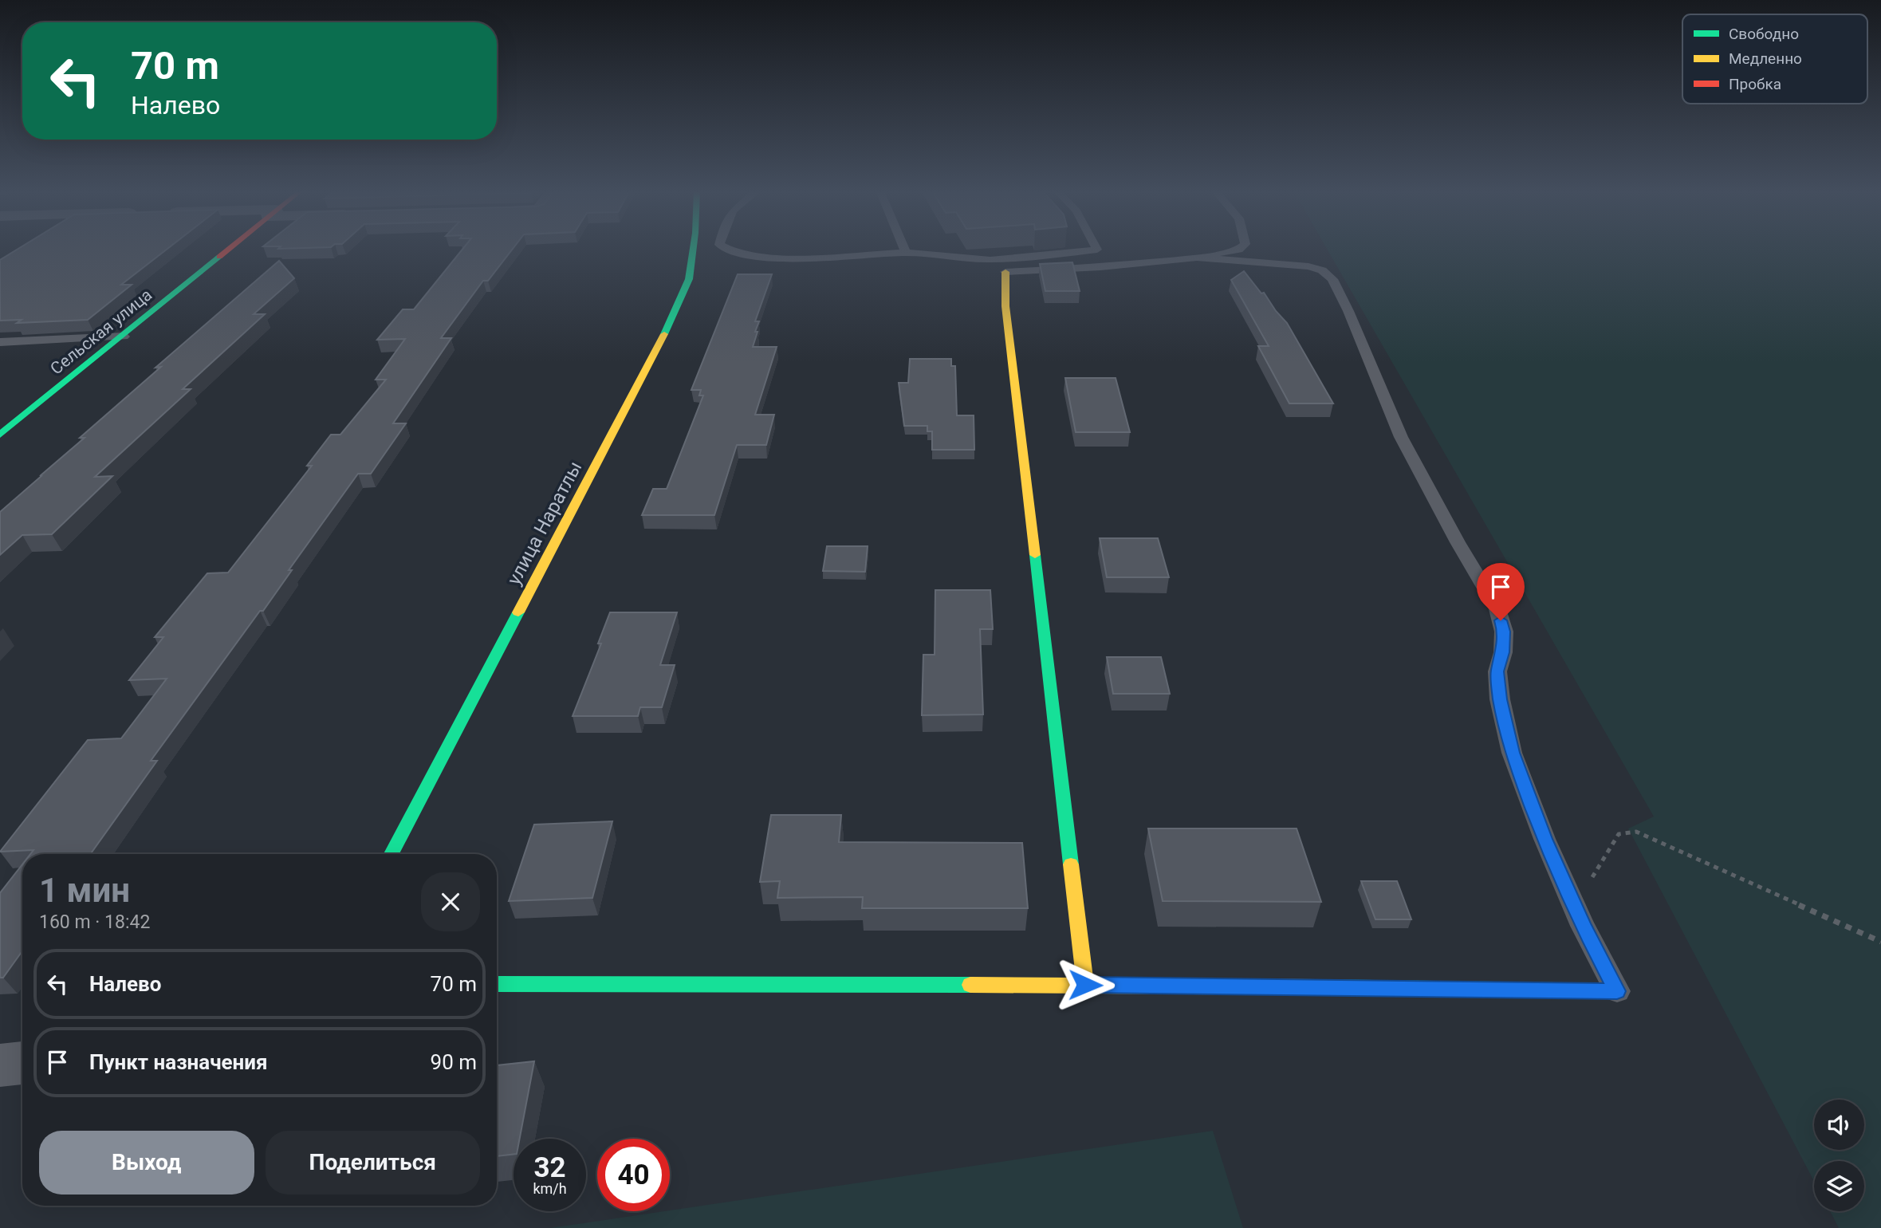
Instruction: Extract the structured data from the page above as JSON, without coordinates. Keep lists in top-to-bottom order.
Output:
{
  "streets": {
    "street": ["Сельская улица", "улица Наратлы"]
  },
  "legend": ["Свободно", "Медленно", "Пробка"],
  "page": {
    "turn": ["70 m", "Налево"],
    "heading": ["1 мин", "160 m · 18:42"],
    "list": [
      {
        "name": "Налево",
        "value": "70 m"
      },
      {
        "name": "Пункт назначения",
        "value": "90 m"
      }
    ],
    "buttons": ["Выход", "Поделиться"],
    "speed": "32 km/h",
    "limit": "40"
  }
}
